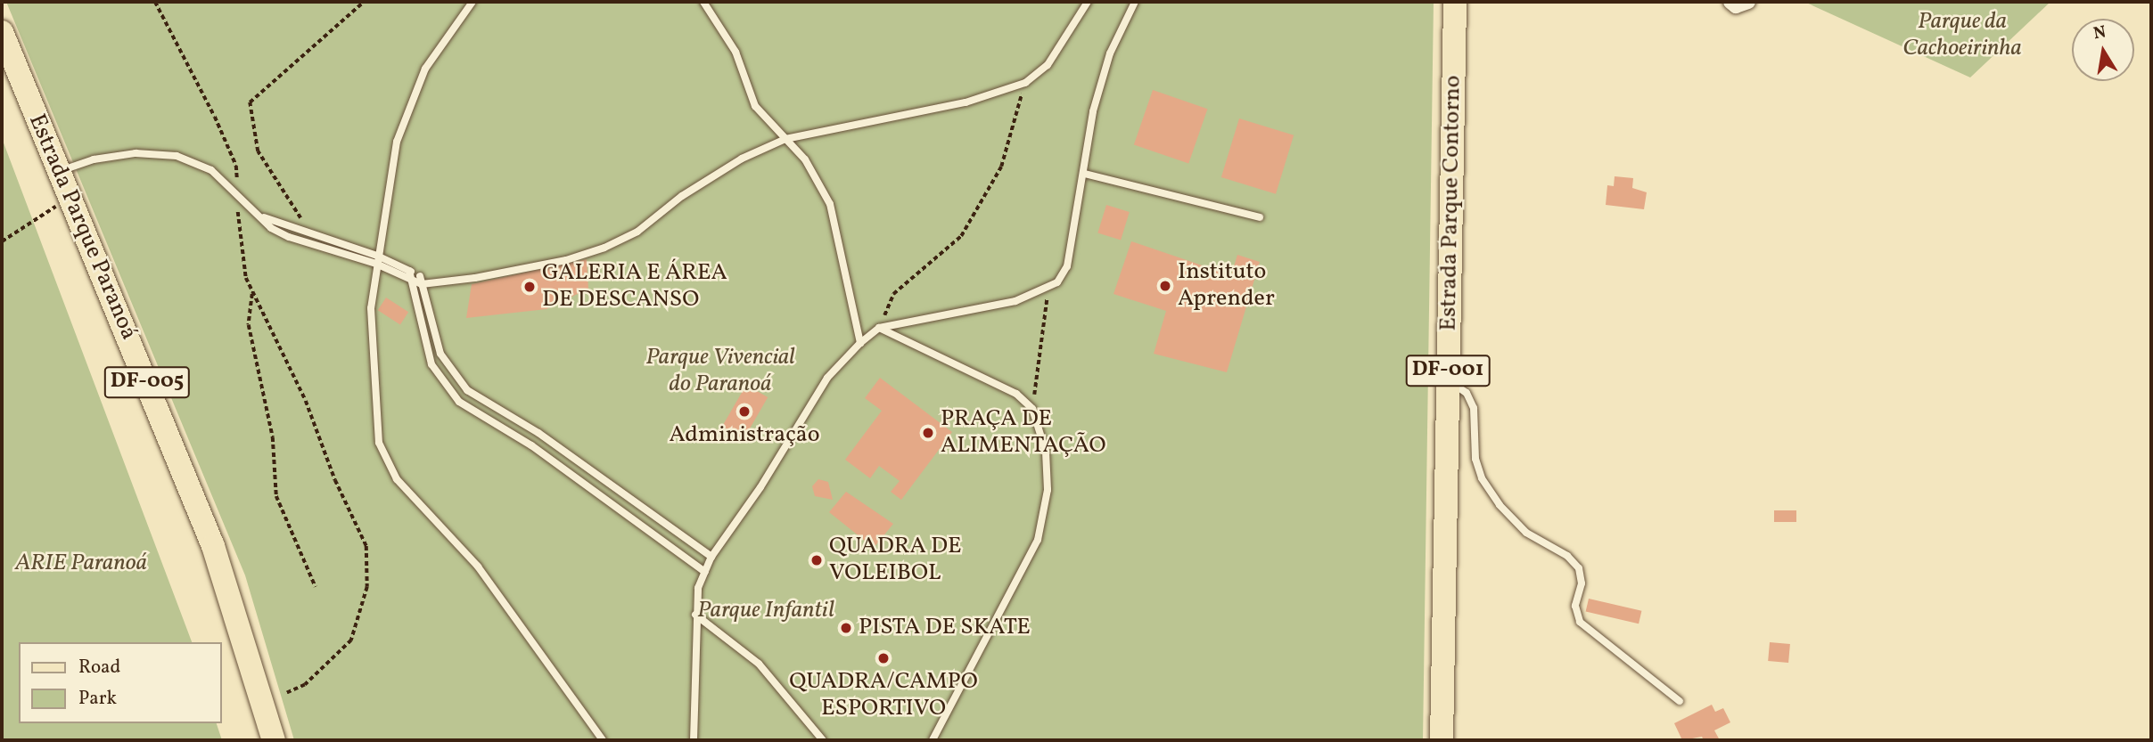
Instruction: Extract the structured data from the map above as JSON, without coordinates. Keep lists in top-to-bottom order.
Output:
{
  "streets": {
    "main road": [
      "Estrada Parque Contorno",
      "Estrada Parque Paranoá",
      "DF-001",
      "DF-005"
    ]
  },
  "parks": [
    "Parque da Cachoeirinha",
    "Parque Vivencial do Paranoá",
    "ARIE Paranoá",
    "Parque Infantil"
  ],
  "places": [
    "Instituto Aprender",
    "GALERIA E ÁREA DE DESCANSO",
    "Administração",
    "PRAÇA DE ALIMENTAÇÃO",
    "QUADRA DE VOLEIBOL",
    "PISTA DE SKATE",
    "QUADRA/CAMPO ESPORTIVO"
  ],
  "legend": ["Road", "Park"],
  "north": "top"
}
